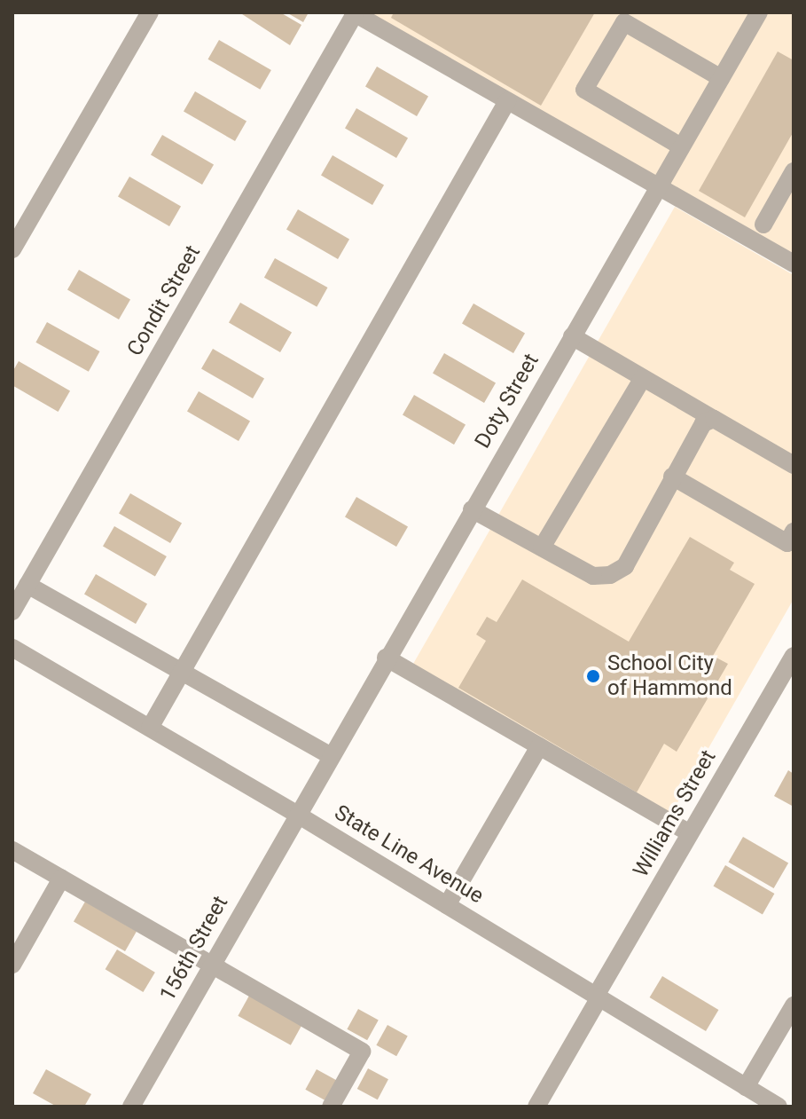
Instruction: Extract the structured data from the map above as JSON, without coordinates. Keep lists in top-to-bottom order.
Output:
{
  "streets": {
    "street": [
      "Condit Street",
      "Doty Street",
      "Williams Street",
      "State Line Avenue",
      "156th Street"
    ]
  },
  "crossings": [
    ["Doty Street", "State Line Avenue"],
    ["Doty Street", "156th Street"],
    ["Williams Street", "State Line Avenue"],
    ["State Line Avenue", "156th Street"]
  ],
  "places": ["School City of Hammond"]
}
